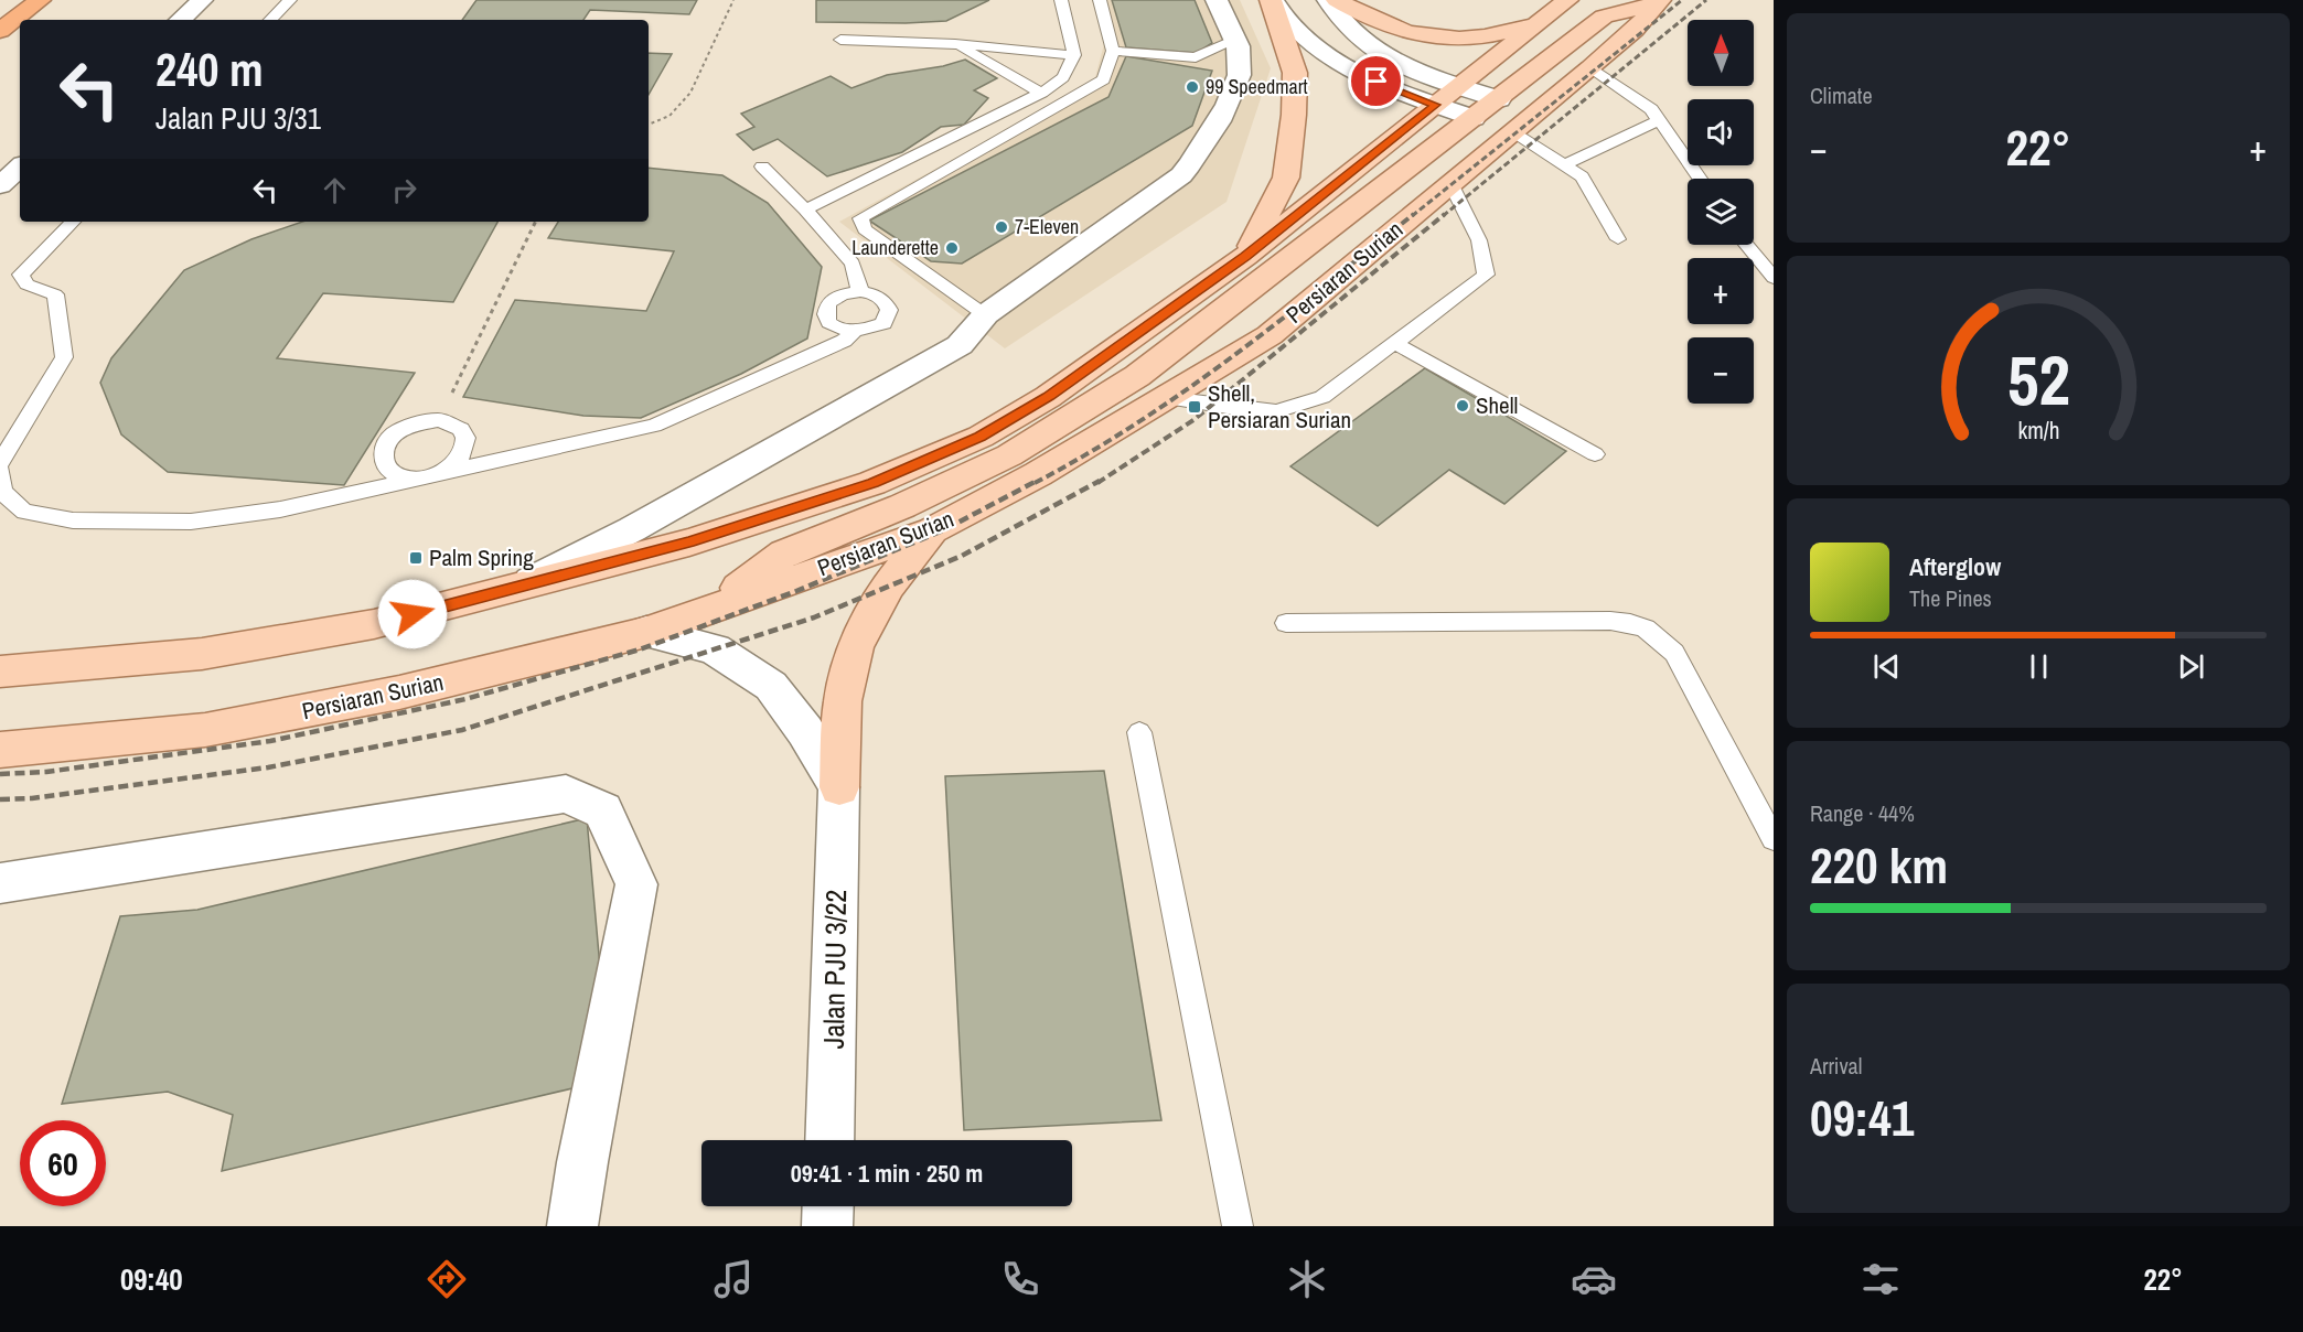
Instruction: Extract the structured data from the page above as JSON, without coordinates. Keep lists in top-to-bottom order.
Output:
{
  "streets": {
    "main road": ["Persiaran Surian"],
    "street": ["Jalan PJU 3/22"]
  },
  "places": {
    "other": [
      "99 Speedmart",
      "7-Eleven",
      "Launderette",
      "Shell"
    ],
    "transit": ["Shell, Persiaran Surian", "Palm Spring"]
  },
  "north": "top",
  "page": {
    "tile": [
      "Climate",
      ["Range · 44%", "220 km"],
      ["Arrival", "09:41"]
    ],
    "map_buttons": ["+", "−"],
    "turn": ["240 m", "Jalan PJU 3/31"],
    "heat": ["−", "22°", "+"],
    "song": ["Afterglow", "The Pines"],
    "limit": "60",
    "trip": "09:41 · 1 min · 250 m",
    "tabs": ["09:40", "22°"],
    "gauge": ["52", "km/h"]
  }
}
